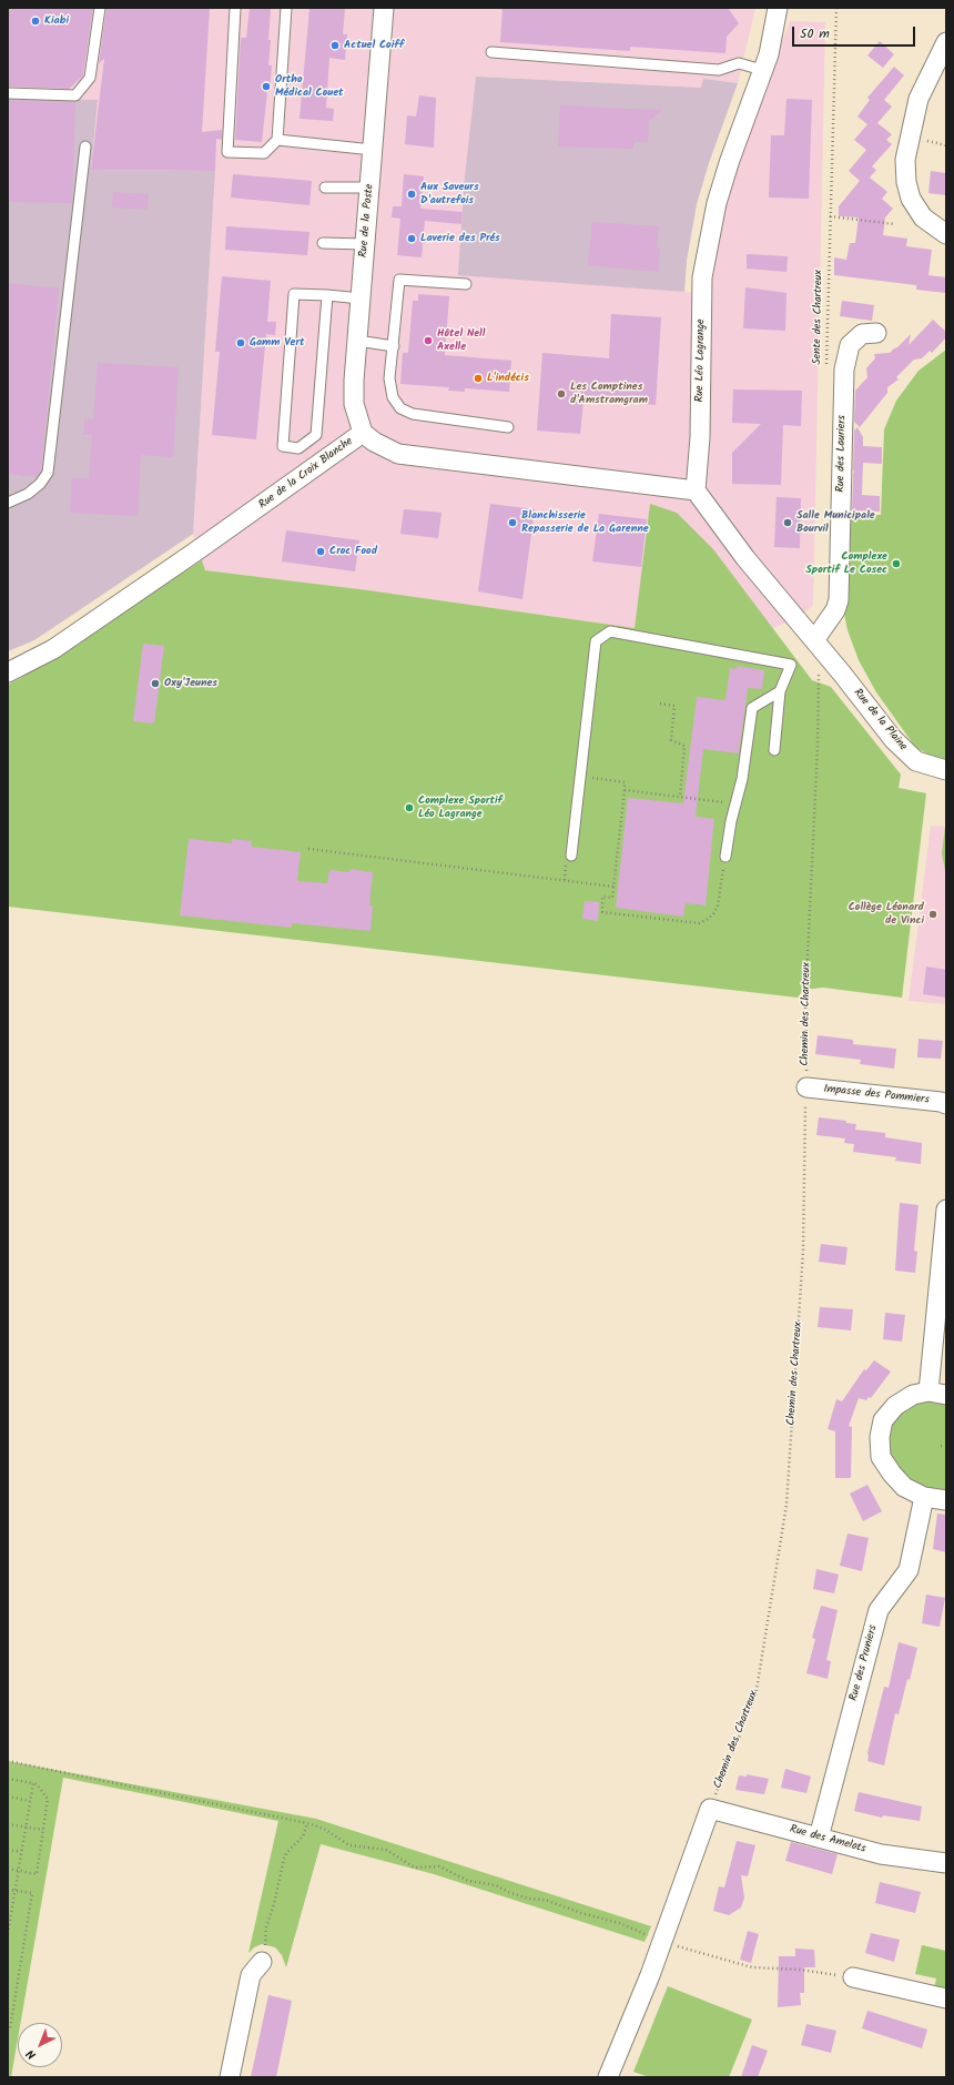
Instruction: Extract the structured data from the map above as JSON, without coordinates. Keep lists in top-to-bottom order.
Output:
{
  "streets": {
    "street": [
      "Rue de la Poste",
      "Rue Léo Lagrange",
      "Rue des Lauriers",
      "Rue de la Croix Blanche",
      "Rue de la Plaine",
      "Impasse des Pommiers",
      "Rue des Pruniers",
      "Rue des Amelots"
    ],
    "path": ["Sente des Chartreux", "Chemin des Chartreux"]
  },
  "crossings": [
    ["Rue de la Poste", "Rue de la Croix Blanche"],
    ["Rue Léo Lagrange", "Rue de la Croix Blanche"],
    ["Rue des Lauriers", "Rue de la Plaine"],
    ["Chemin des Chartreux", "Impasse des Pommiers"],
    ["Chemin des Chartreux", "Rue des Amelots"],
    ["Rue des Pruniers", "Rue des Amelots"]
  ],
  "places": [
    "Kiabi",
    "Actuel Coiff",
    "Ortho Médical Couet",
    "Aux Saveurs D'autrefois",
    "Laverie des Prés",
    "Hôtel Nell Axelle",
    "Gamm Vert",
    "L'indécis",
    "Les Comptines d'Amstramgram",
    "Blanchisserie Repasserie de La Garenne",
    "Salle Municipale Bourvil",
    "Croc Food",
    "Complexe Sportif Le Cosec",
    "Oxy'Jeunes",
    "Complexe Sportif Léo Lagrange",
    "Collège Léonard de Vinci"
  ],
  "scale_bar": "50 m",
  "north": "bottom left"
}
